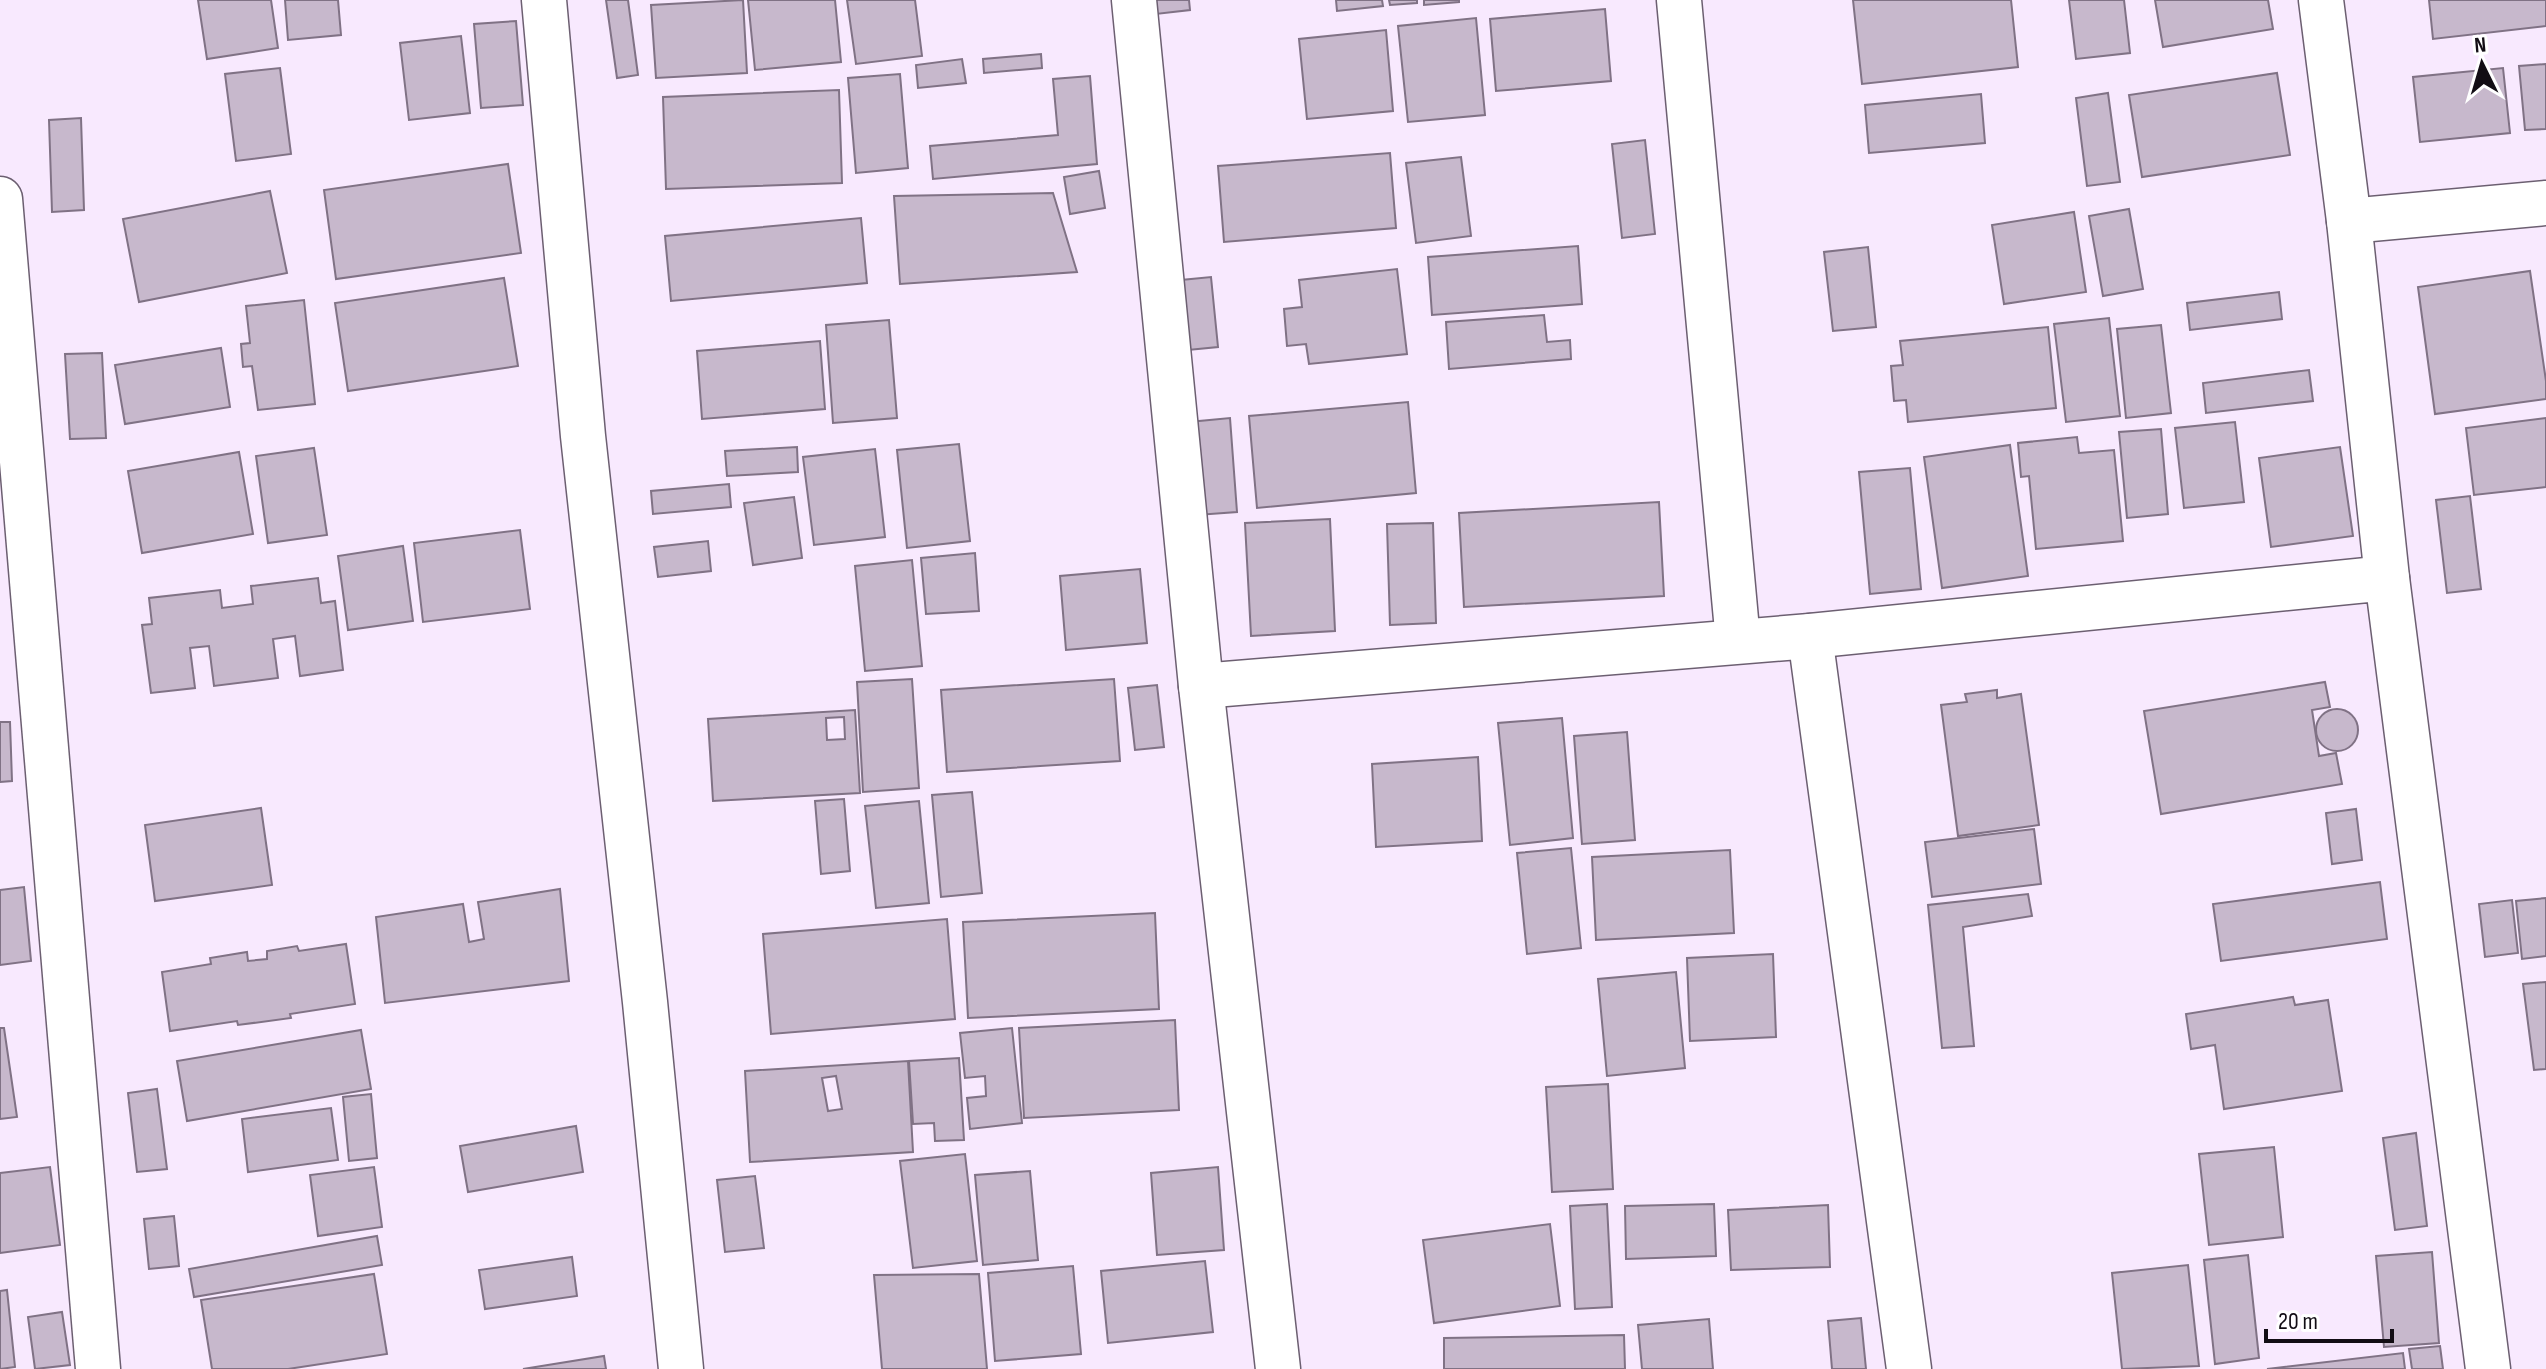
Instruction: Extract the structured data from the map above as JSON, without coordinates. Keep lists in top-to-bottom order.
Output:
{
  "scale_bar": "20 m",
  "north": "top"
}
